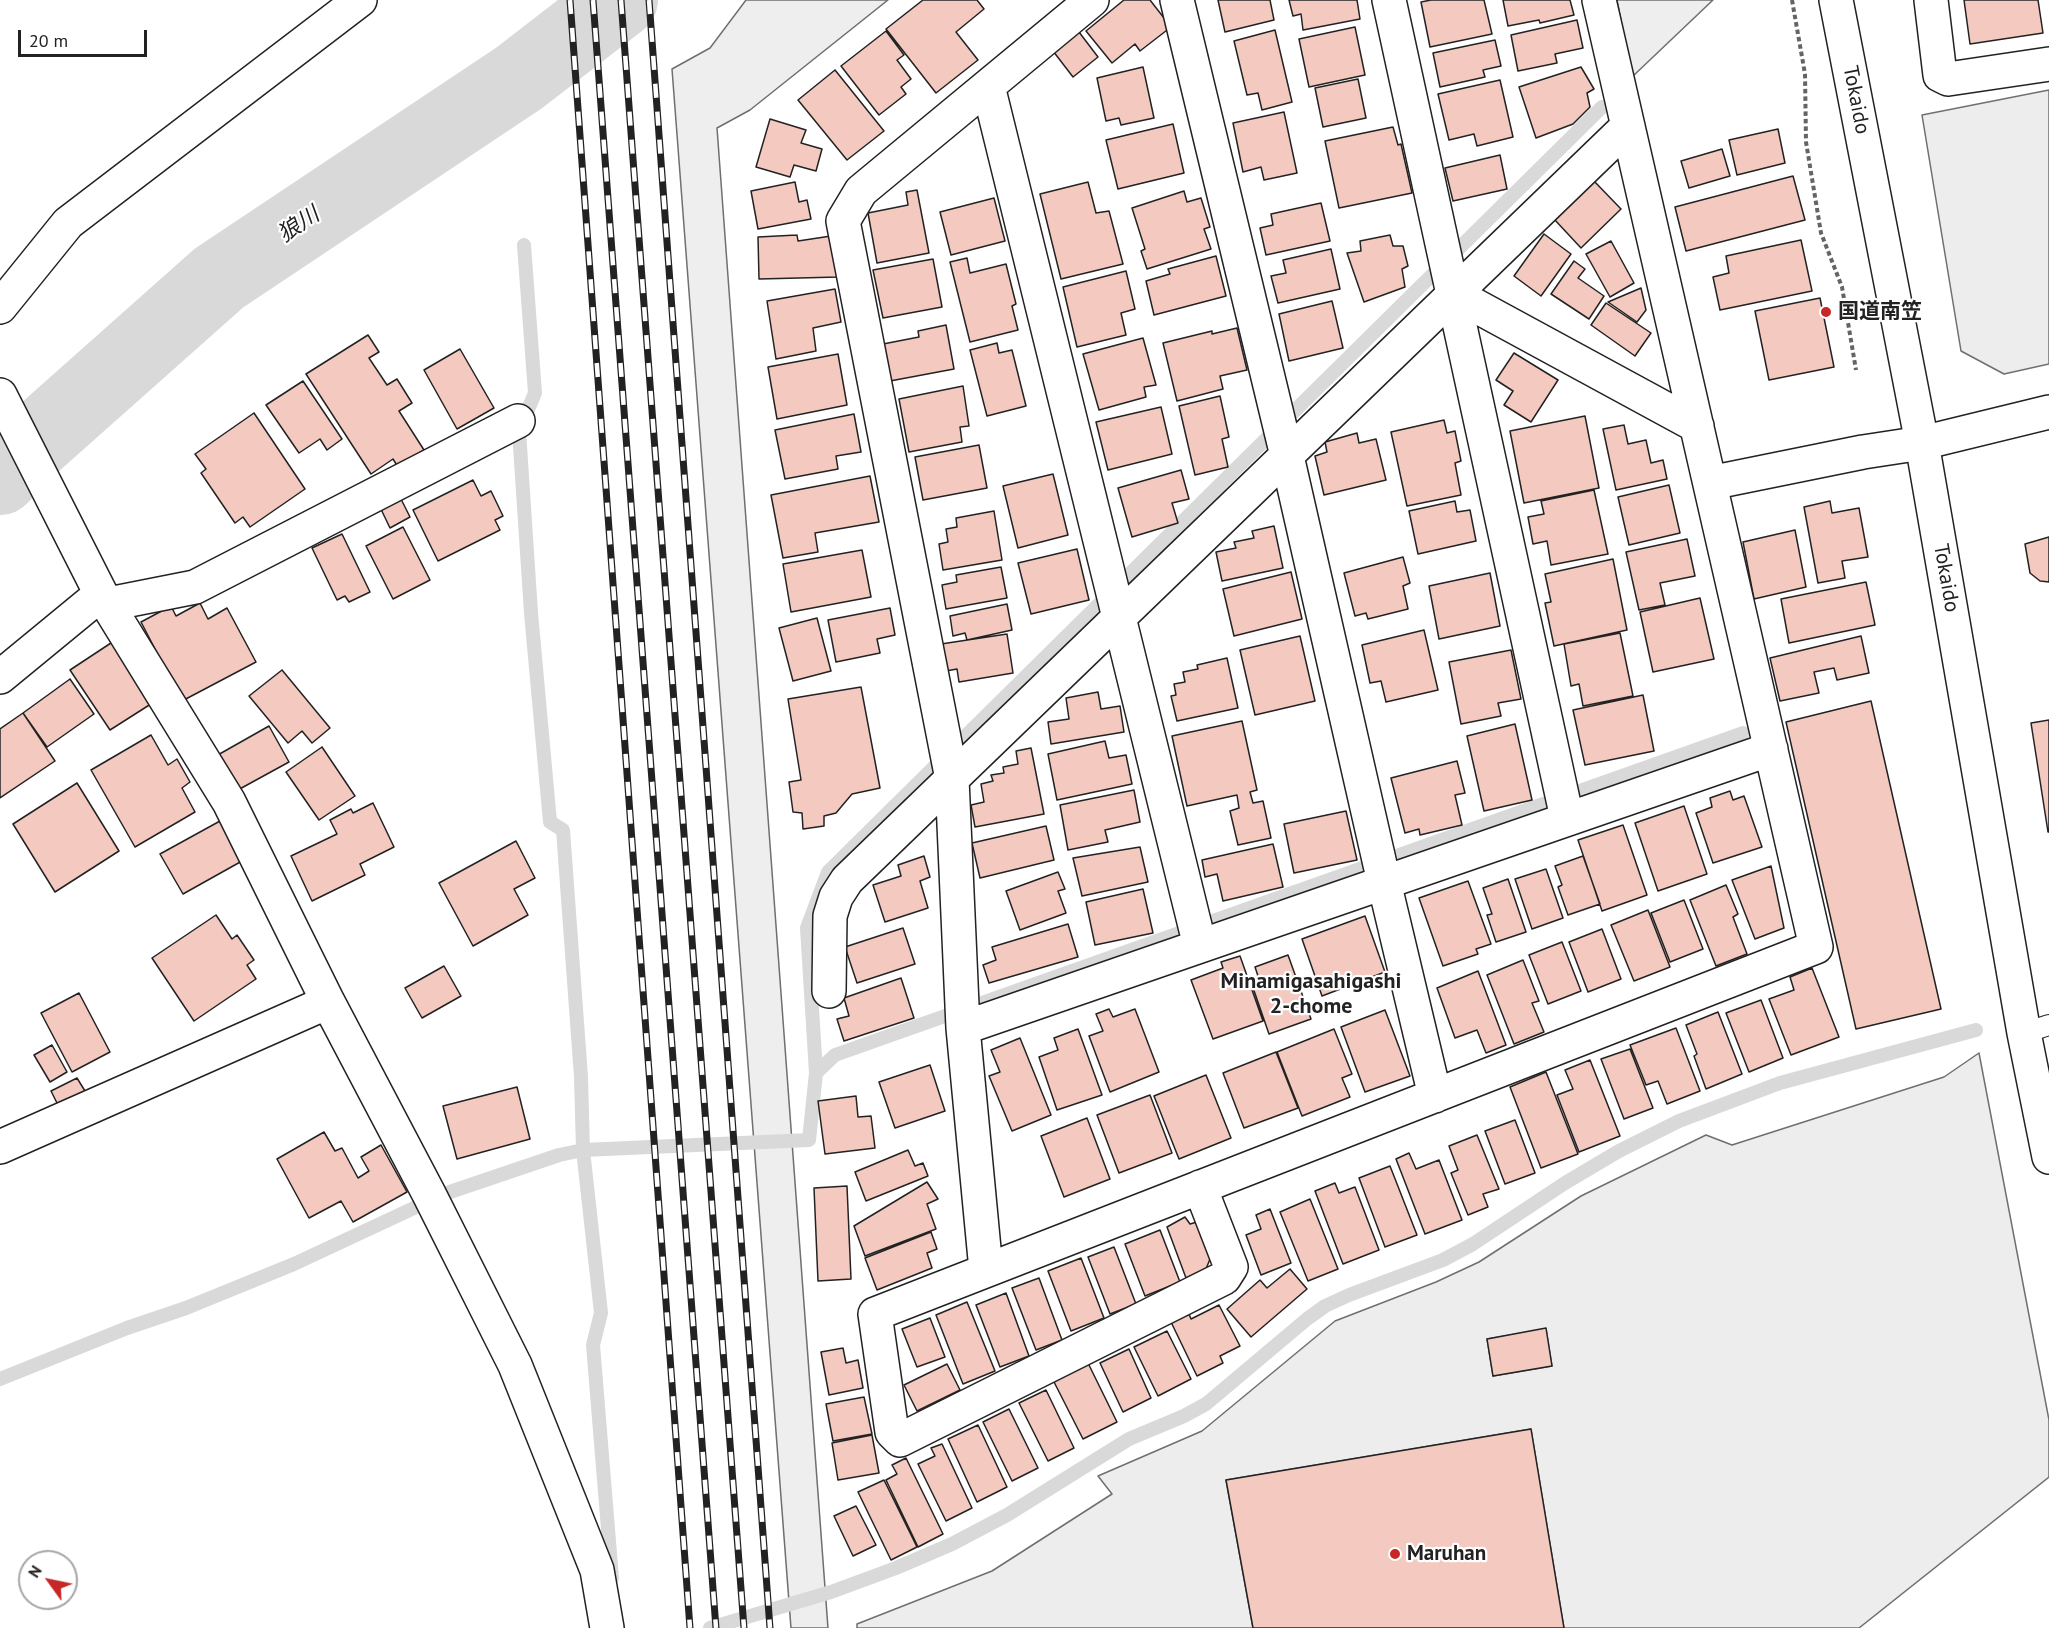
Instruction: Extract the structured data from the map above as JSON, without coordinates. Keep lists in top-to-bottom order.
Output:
{
  "streets": {
    "main road": ["Tokaido"]
  },
  "districts": ["Minamigasahigashi 2-chome"],
  "water": ["狼川"],
  "places": ["国道南笠", "Maruhan"],
  "scale_bar": "20 m",
  "north": "top left"
}
